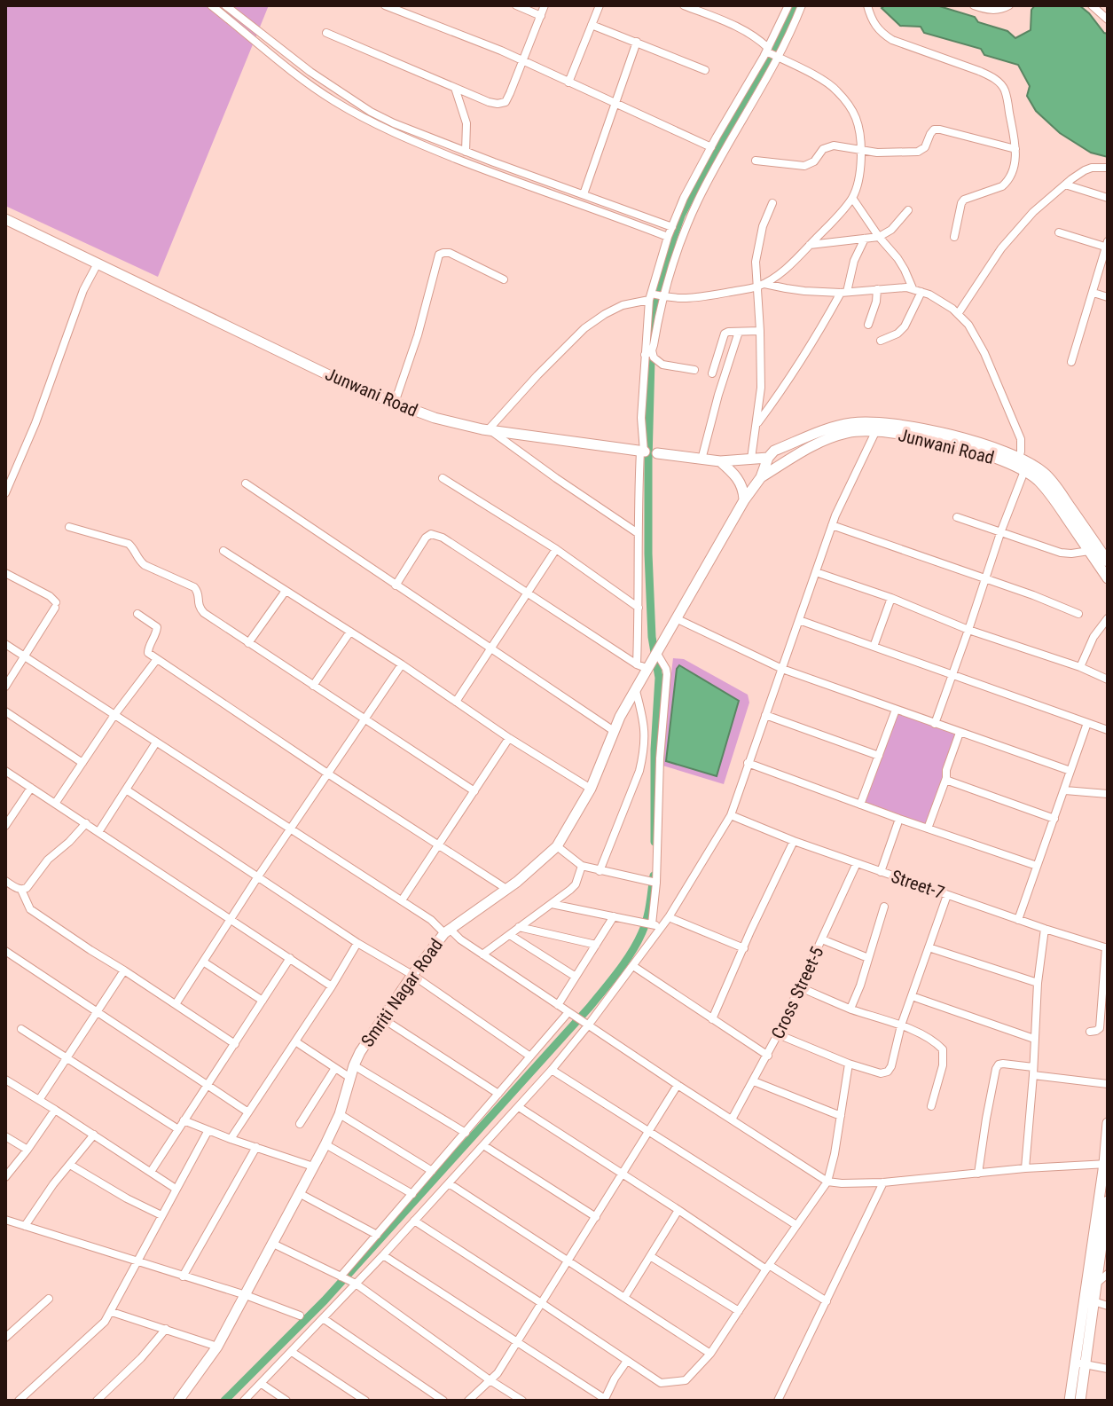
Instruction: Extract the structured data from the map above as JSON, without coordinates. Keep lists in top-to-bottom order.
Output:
{
  "streets": {
    "main road": ["Junwani Road", "Smriti Nagar Road"],
    "street": ["Street-7", "Cross Street-5"]
  },
  "crossings": [
    ["Junwani Road", "Smriti Nagar Road"],
    ["Street-7", "Cross Street-5"]
  ]
}
